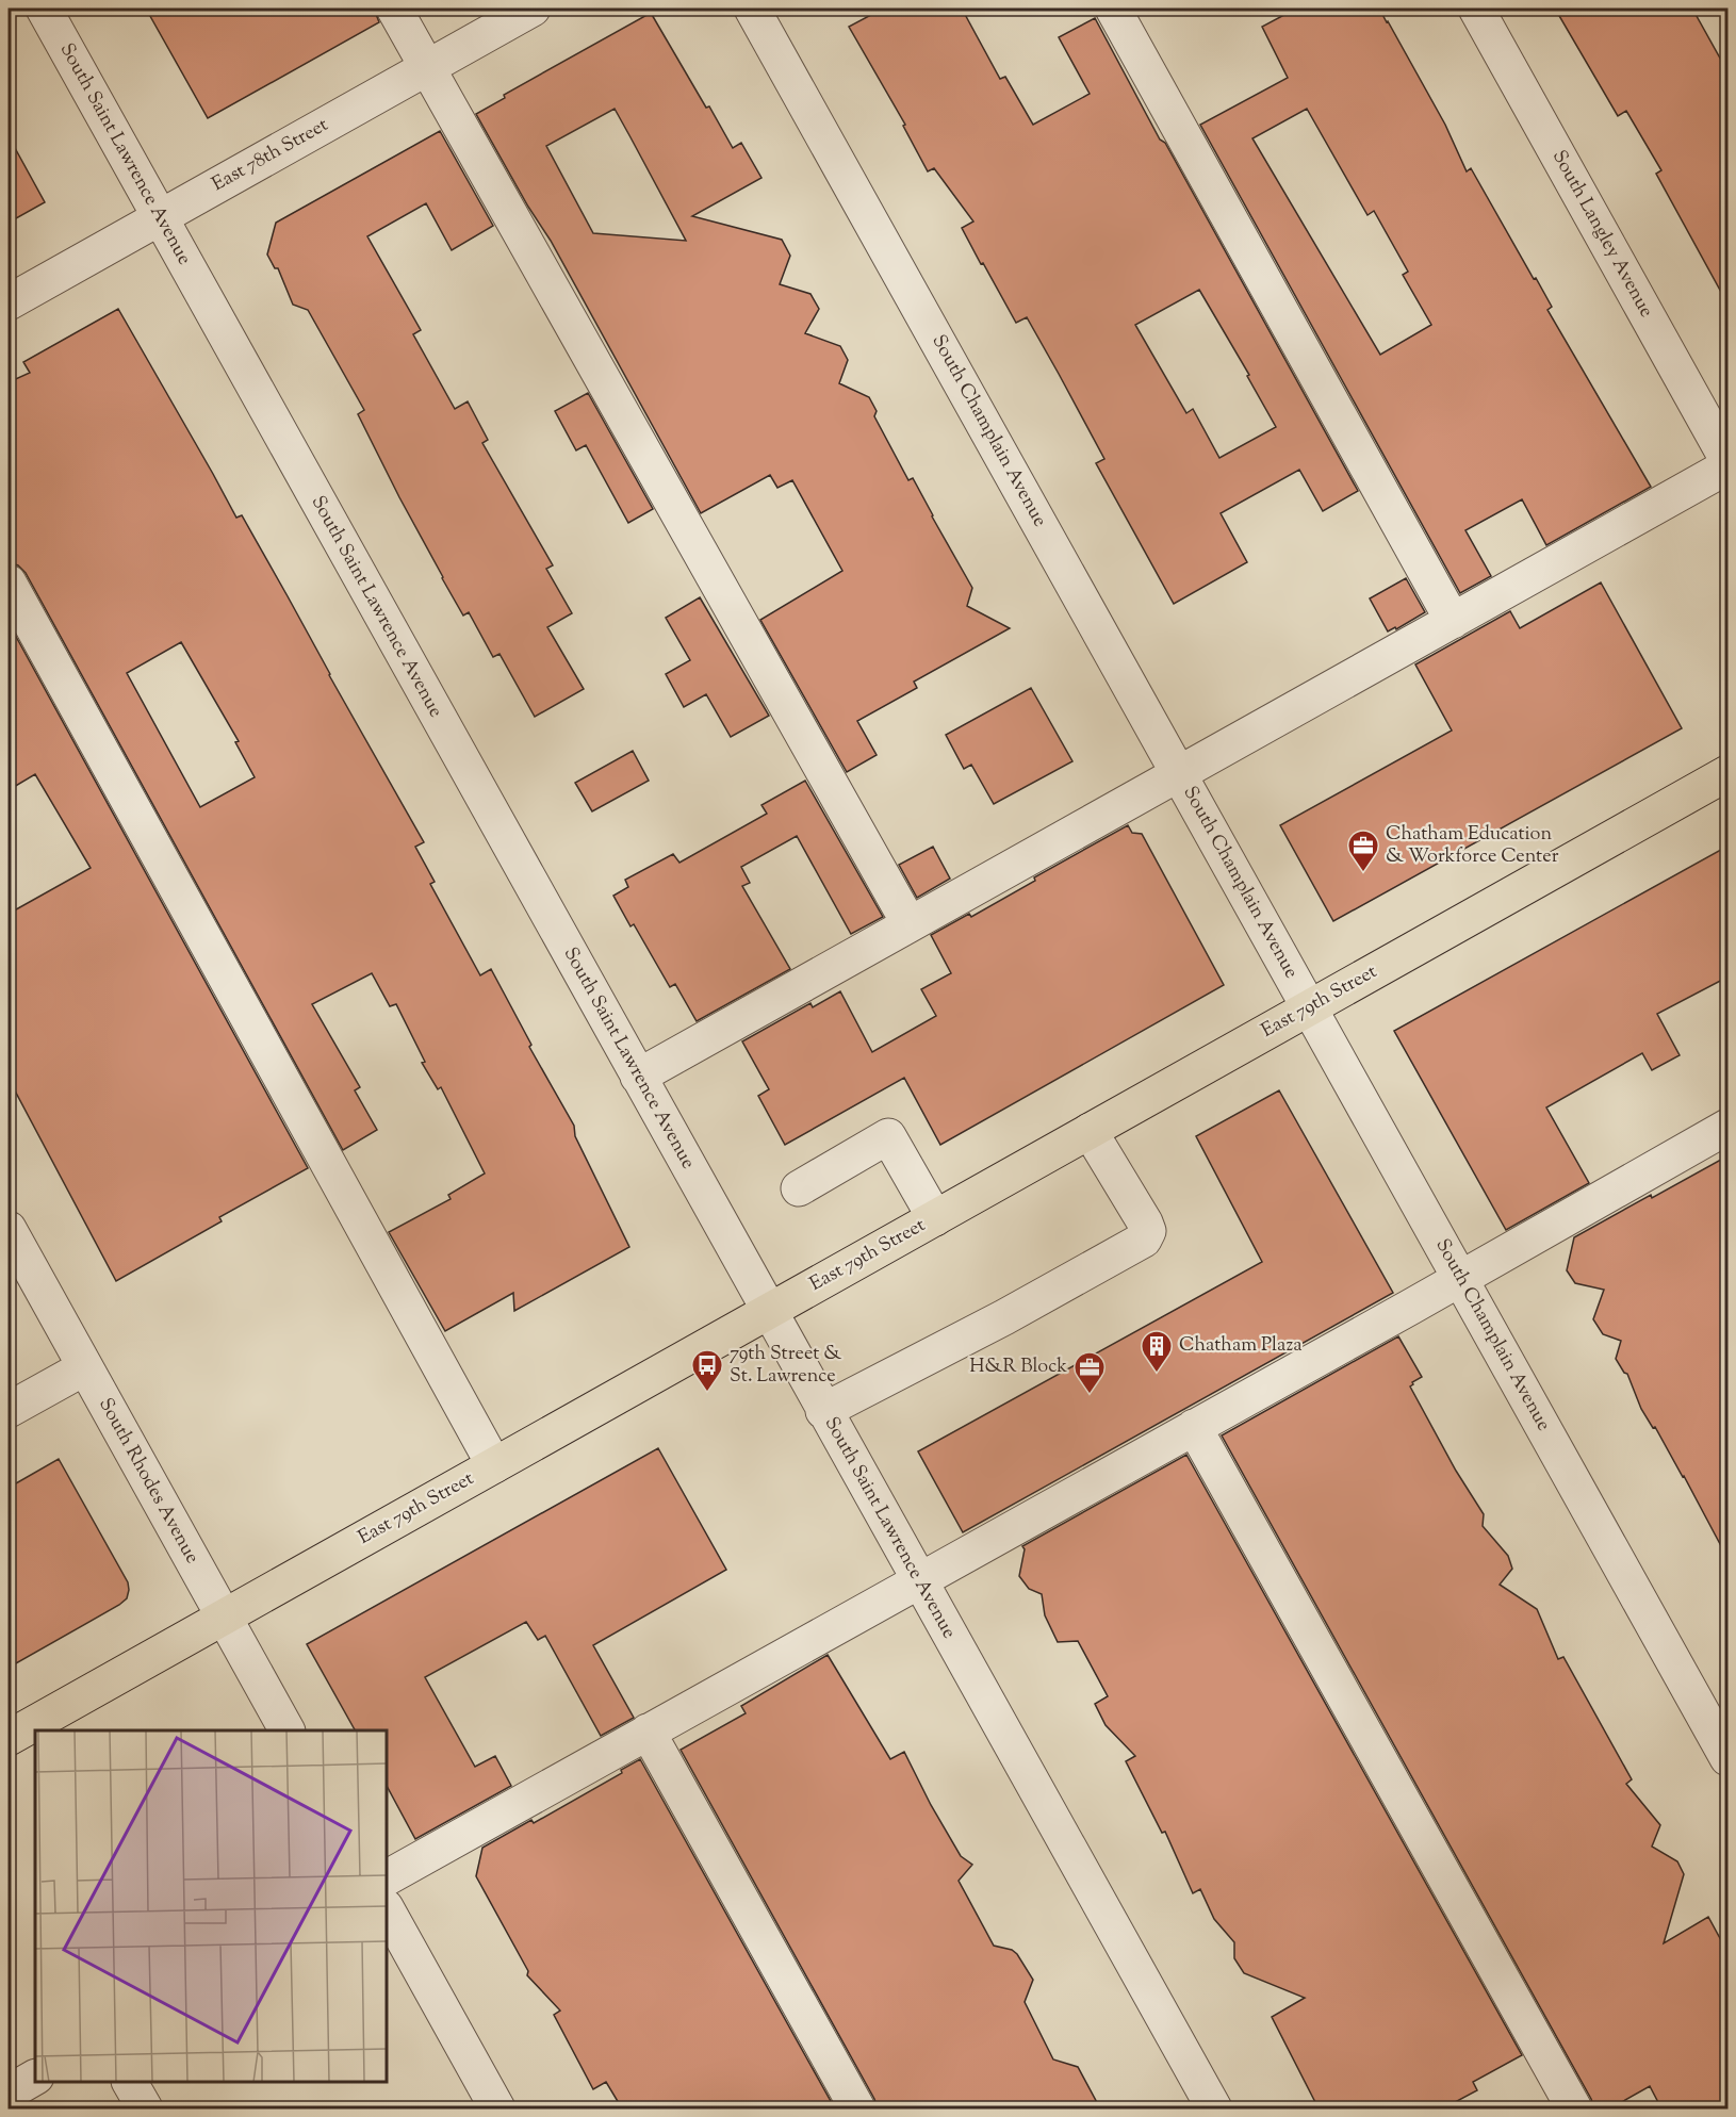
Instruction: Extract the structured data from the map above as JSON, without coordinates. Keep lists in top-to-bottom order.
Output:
{
  "streets": {
    "main road": ["East 79th Street"],
    "street": [
      "South Saint Lawrence Avenue",
      "East 78th Street",
      "South Langley Avenue",
      "South Champlain Avenue",
      "South Rhodes Avenue"
    ]
  },
  "crossings": [
    ["South Saint Lawrence Avenue", "East 78th Street"],
    ["South Saint Lawrence Avenue", "East 79th Street"],
    ["South Champlain Avenue", "East 79th Street"],
    ["East 79th Street", "South Rhodes Avenue"]
  ],
  "places": {
    "office": ["Chatham Education & Workforce Center", "H&R Block"],
    "building": ["Chatham Plaza"],
    "bus stop": ["79th Street & St. Lawrence"]
  }
}
